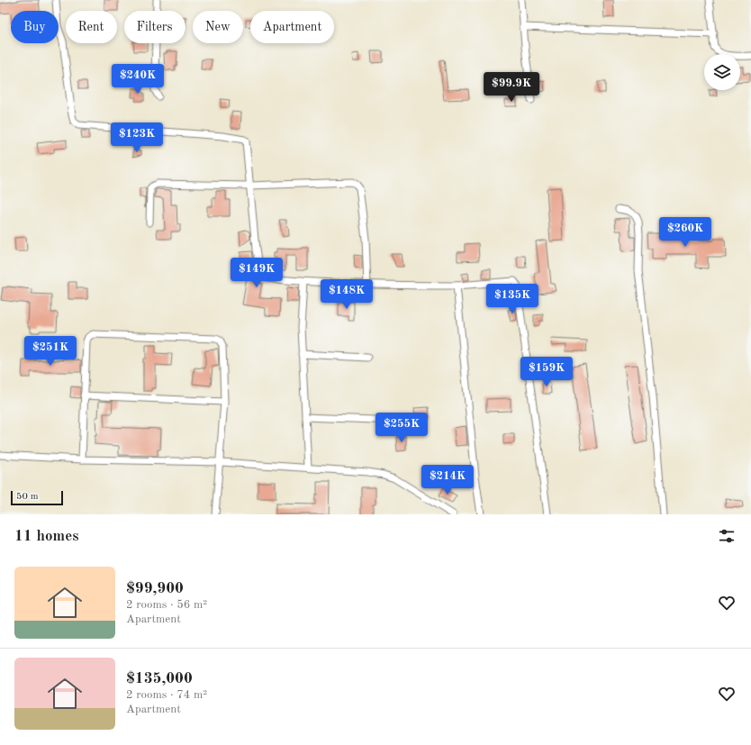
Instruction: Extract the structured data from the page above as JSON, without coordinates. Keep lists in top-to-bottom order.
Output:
{
  "scale_bar": "50 m",
  "page": {
    "chip": [
      "Buy",
      "Rent",
      "Filters",
      "New",
      "Apartment"
    ],
    "price": [
      "$240K",
      "$99.9K",
      "$123K",
      "$260K",
      "$149K",
      "$148K",
      "$135K",
      "$251K",
      "$159K",
      "$255K",
      "$214K"
    ],
    "scale": "50 m",
    "heading": "11 homes",
    "list": [
      {
        "name": "$99,900",
        "note": "2 rooms · 56 m² · Apartment"
      },
      {
        "name": "$135,000",
        "note": "2 rooms · 74 m² · Apartment"
      }
    ]
  }
}
